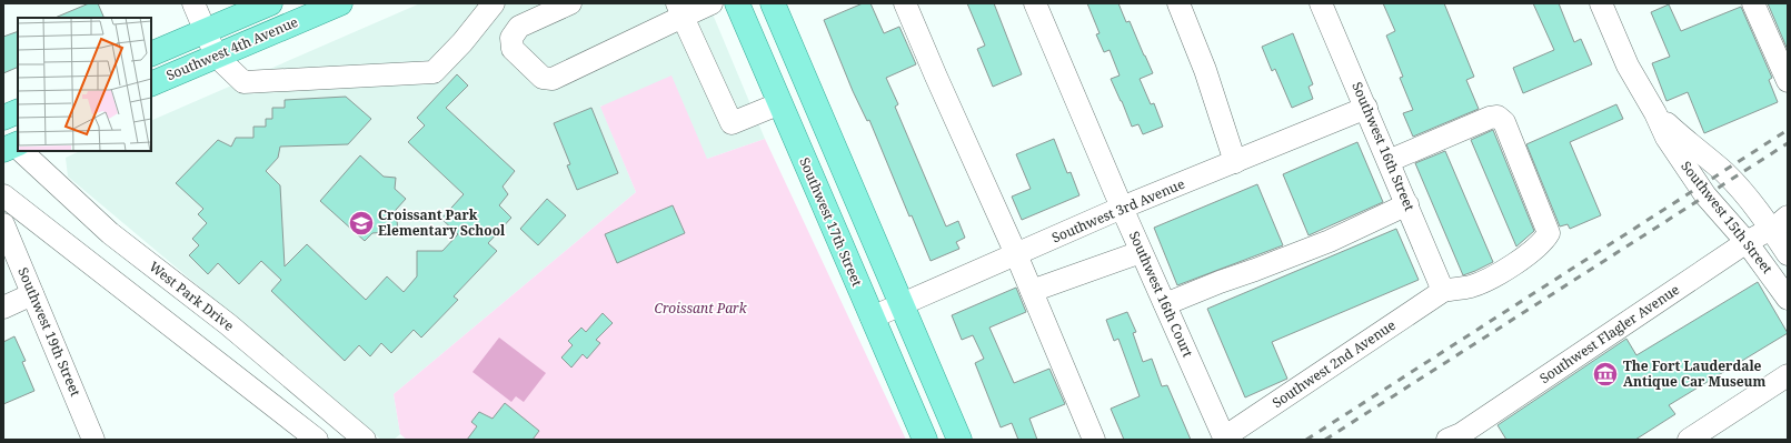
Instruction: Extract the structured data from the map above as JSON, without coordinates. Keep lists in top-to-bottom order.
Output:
{
  "streets": {
    "main road": ["Southwest 4th Avenue", "Southwest 17th Street"],
    "street": [
      "Southwest 16th Street",
      "Southwest 3rd Avenue",
      "Southwest 15th Street",
      "Southwest 16th Court",
      "West Park Drive",
      "Southwest 19th Street",
      "Southwest Flagler Avenue",
      "Southwest 2nd Avenue"
    ]
  },
  "crossings": [
    ["Southwest 16th Street", "Southwest 3rd Avenue"],
    ["Southwest 16th Street", "Southwest 2nd Avenue"],
    ["Southwest 3rd Avenue", "Southwest 17th Street"],
    ["Southwest 3rd Avenue", "Southwest 16th Court"],
    ["Southwest 15th Street", "Southwest Flagler Avenue"],
    ["Southwest 16th Court", "Southwest 2nd Avenue"]
  ],
  "parks": ["Croissant Park"],
  "places": {
    "school or university": ["Croissant Park Elementary School"],
    "museum": ["The Fort Lauderdale Antique Car Museum"]
  }
}
